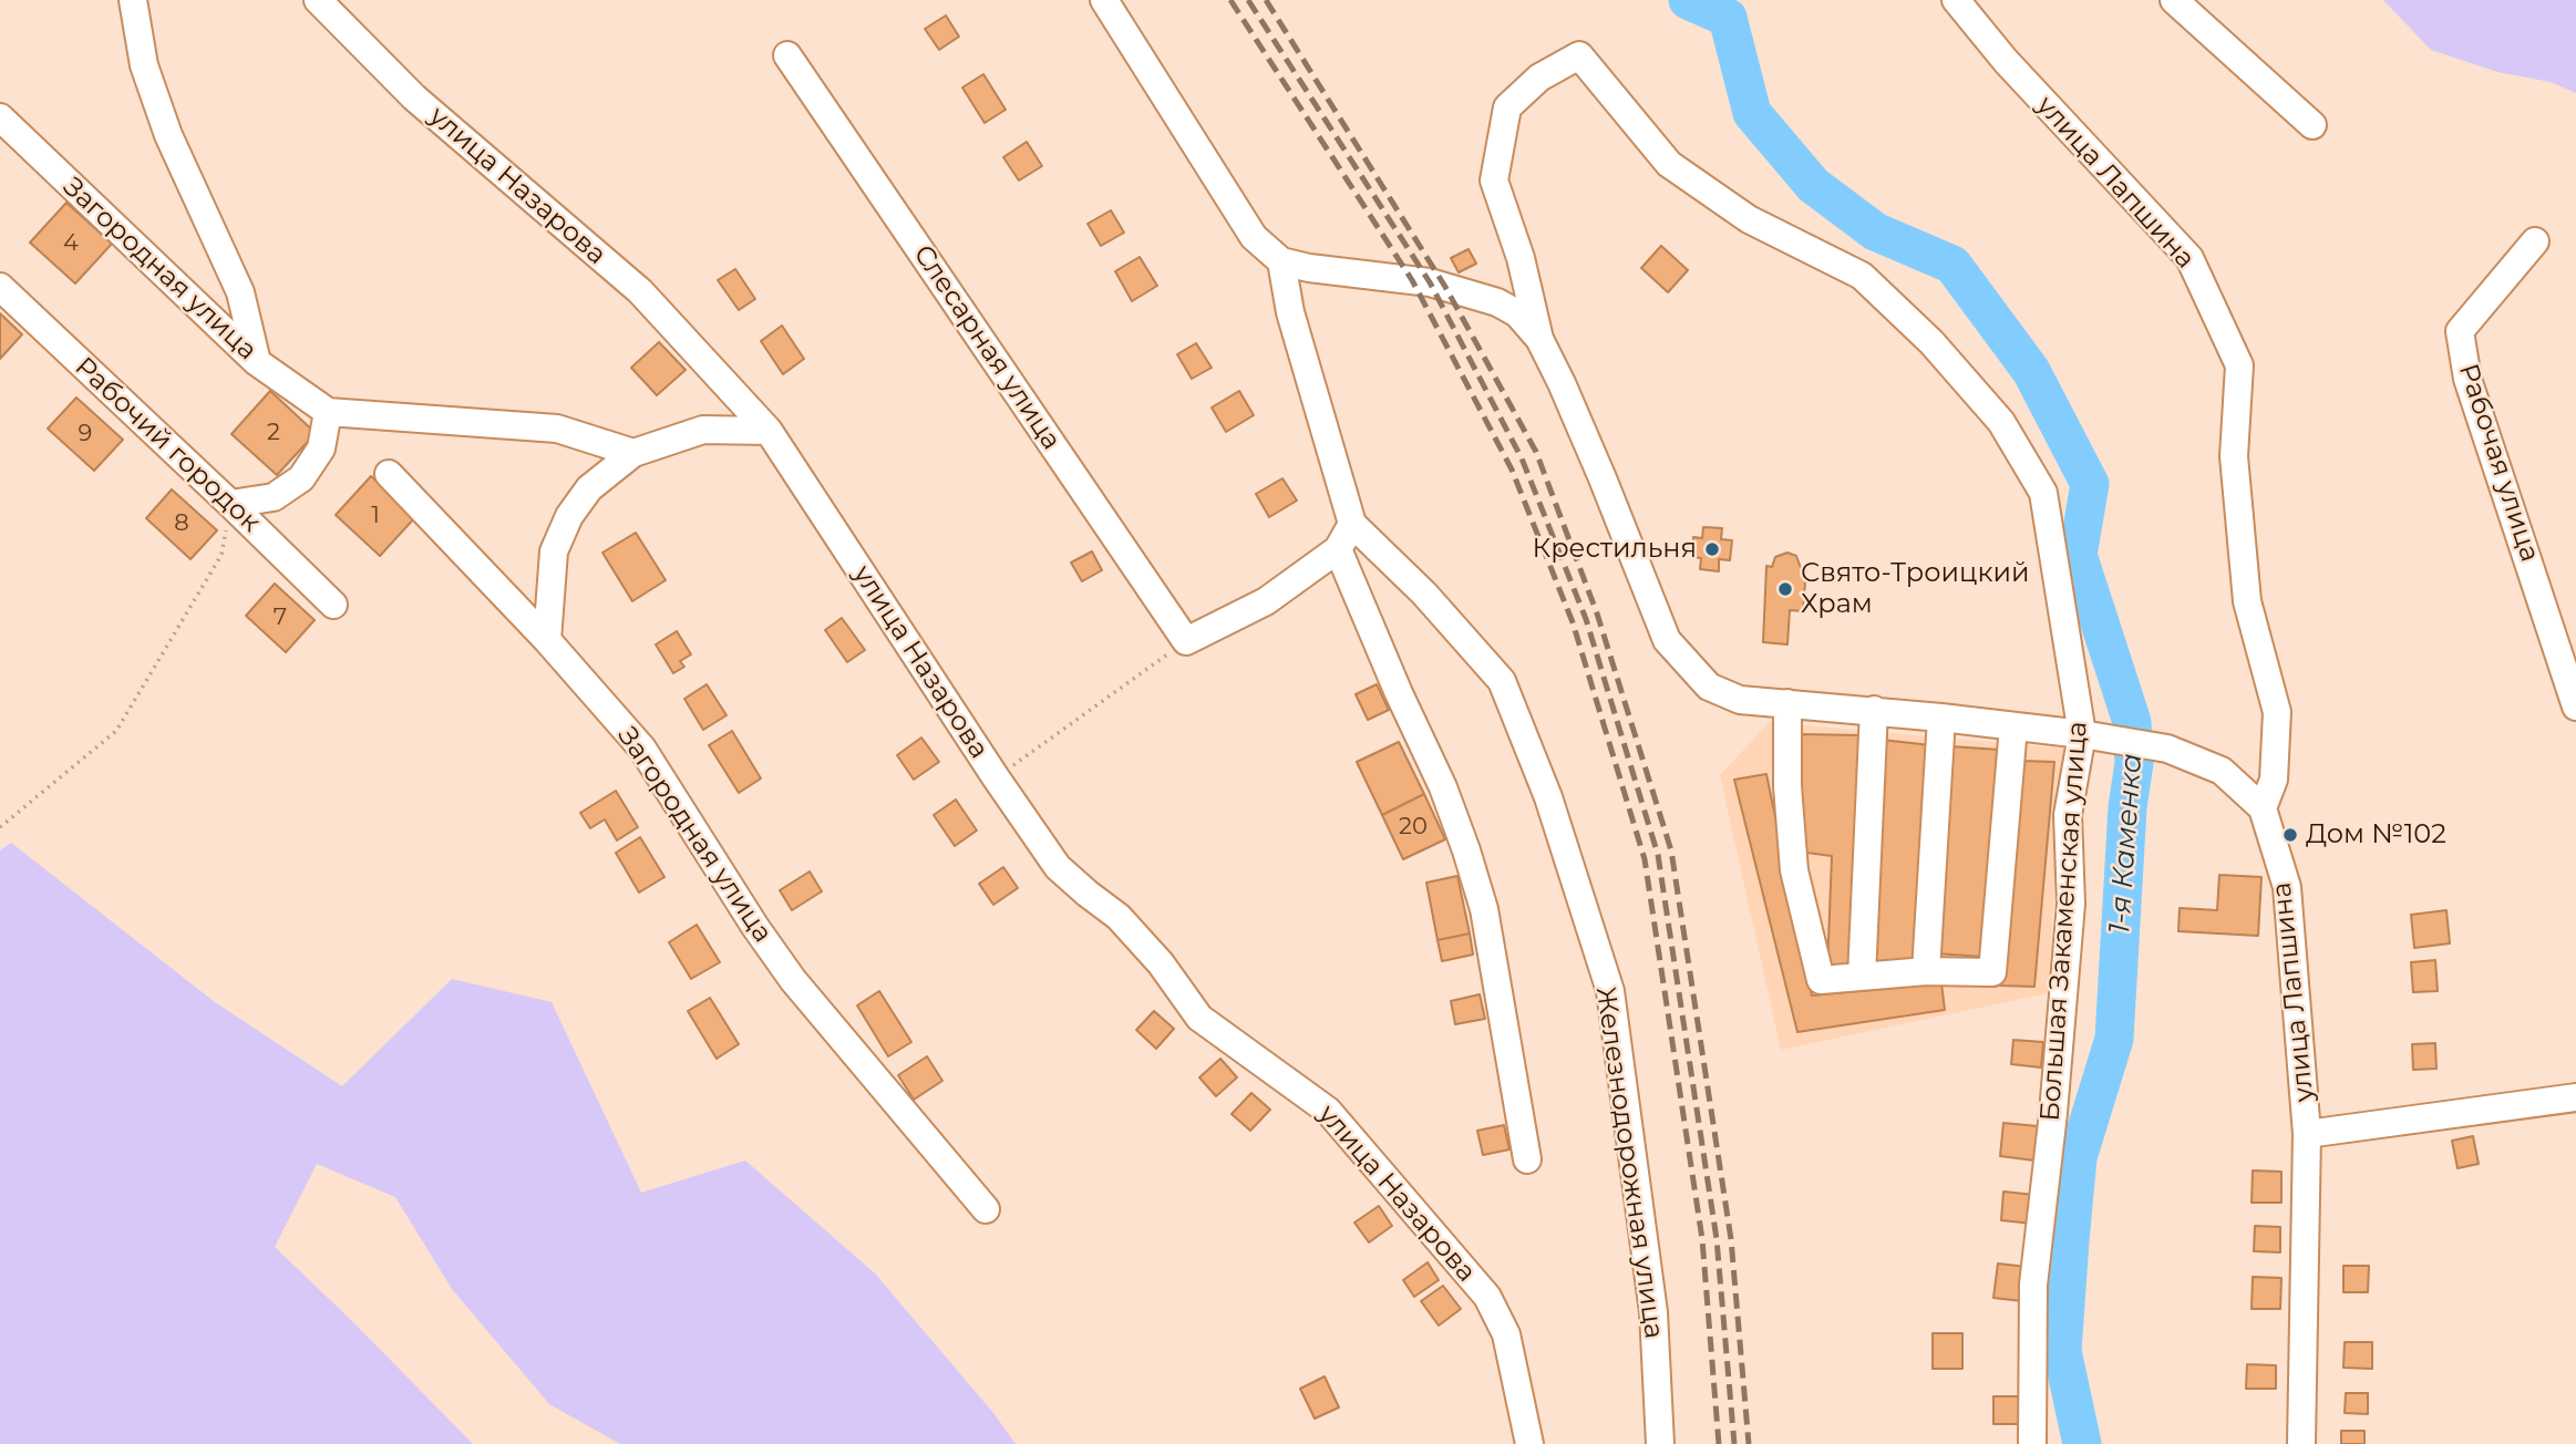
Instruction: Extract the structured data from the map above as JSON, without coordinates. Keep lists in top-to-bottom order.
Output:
{
  "streets": {
    "street": [
      "улица Лапшина",
      "улица Назарова",
      "Загородная улица",
      "Слесарная улица",
      "Рабочий городок",
      "Рабочая улица",
      "Большая Закаменская улица",
      "Железнодорожная улица"
    ]
  },
  "water": ["1-я Каменка"],
  "places": ["Крестильня", "Свято-Троицкий Храм", "Дом №102"],
  "house_numbers": [
    "4",
    "2",
    "9",
    "1",
    "8",
    "7",
    "20"
  ]
}
